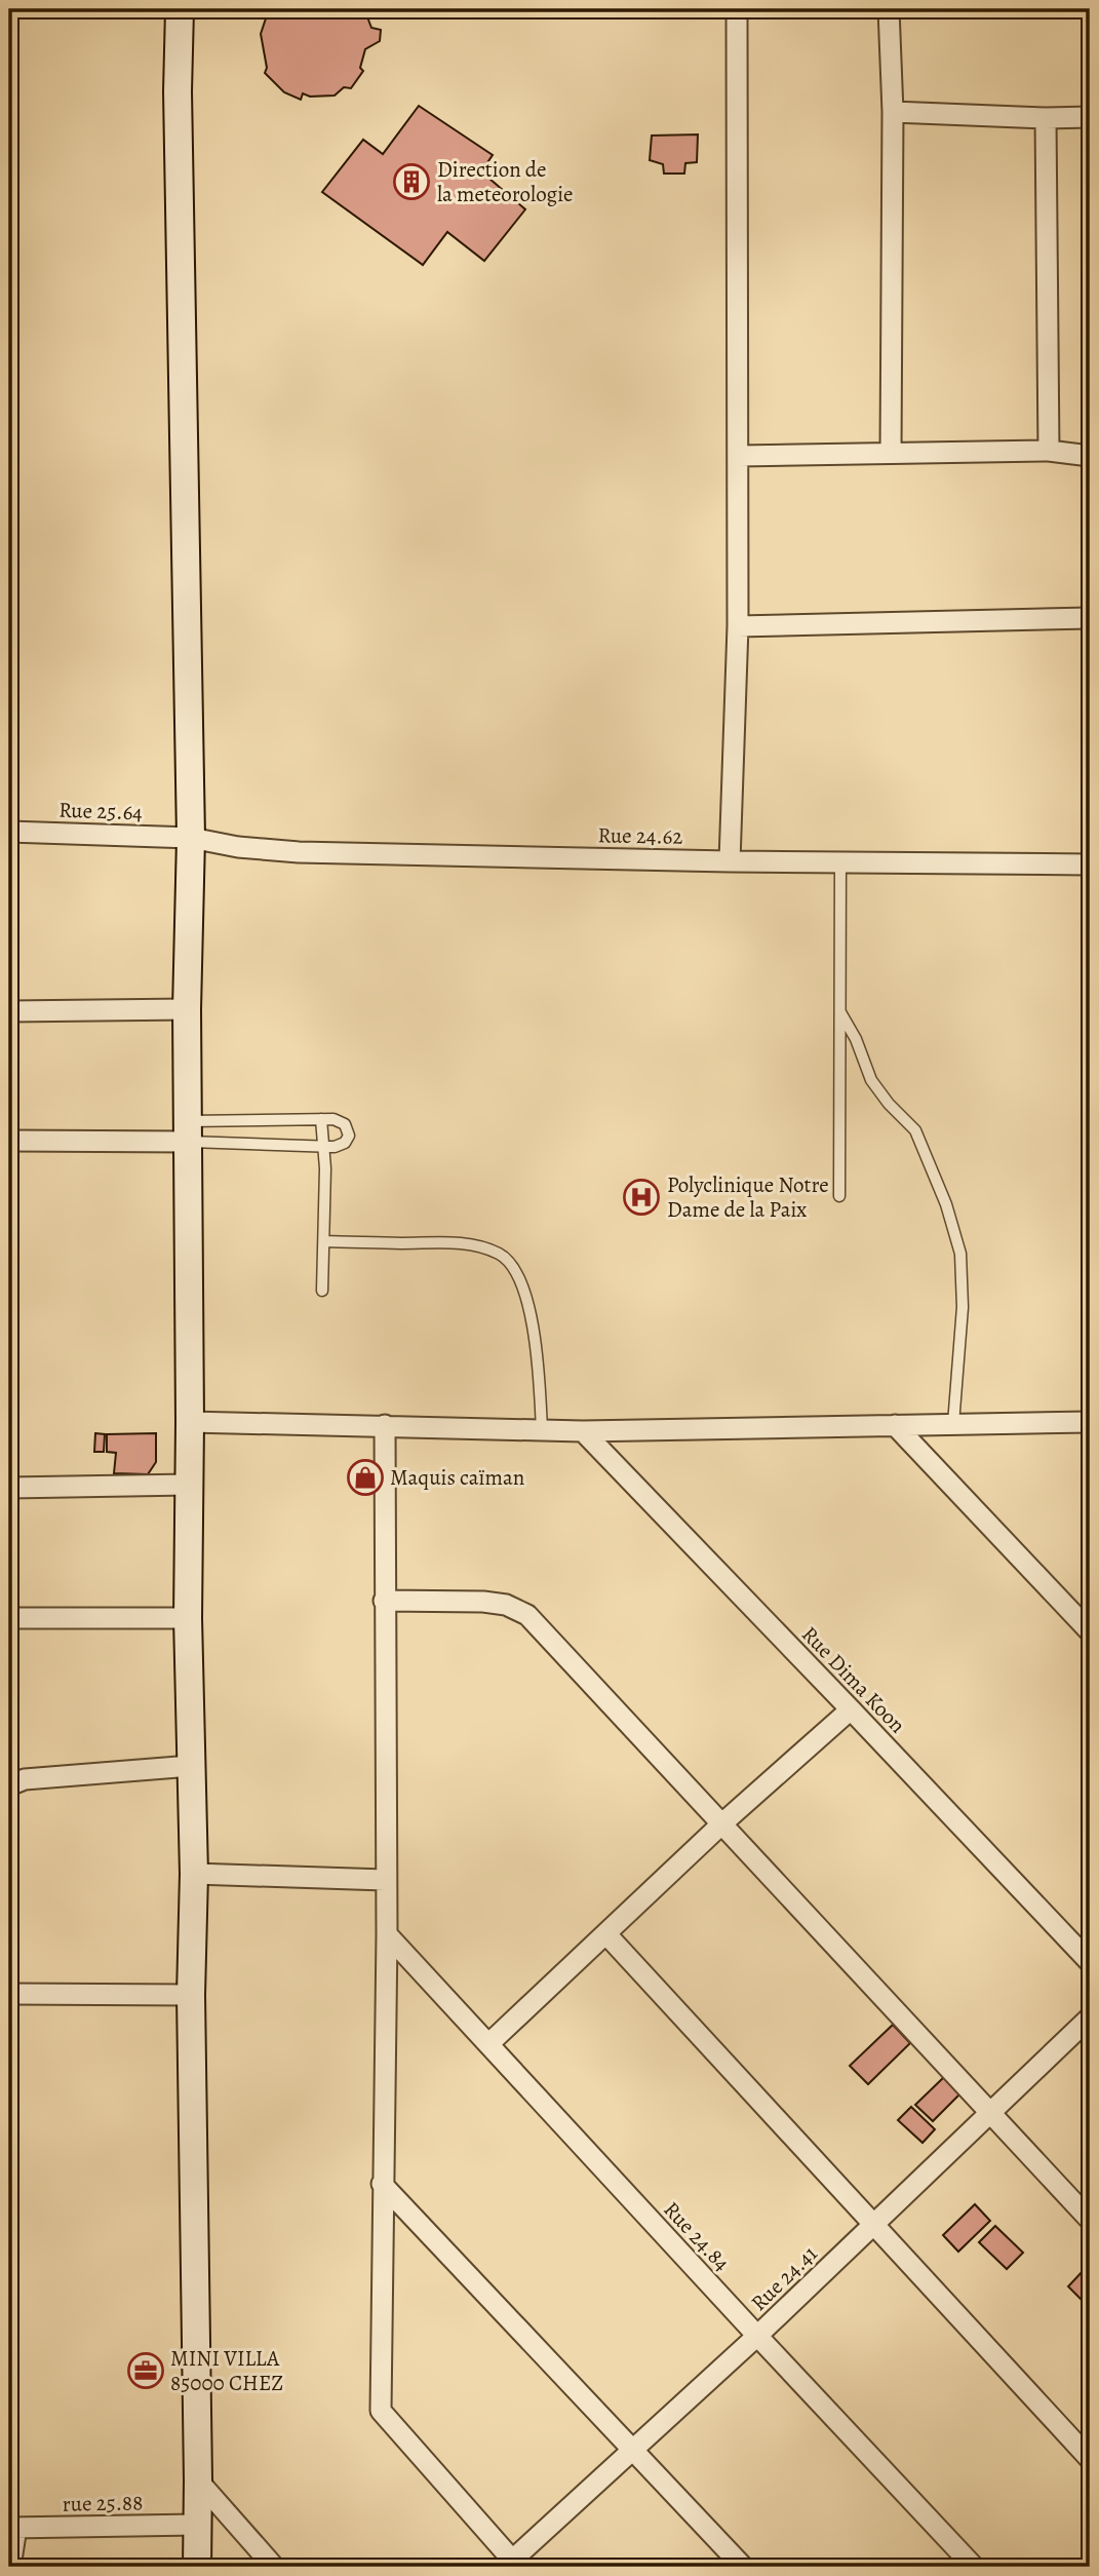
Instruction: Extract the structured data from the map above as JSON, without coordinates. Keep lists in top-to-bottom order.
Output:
{
  "streets": {
    "street": [
      "Rue 25.64",
      "Rue 24.62",
      "Rue Dima Koon",
      "Rue 24.84",
      "Rue 24.41",
      "rue 25.88"
    ]
  },
  "crossings": [
    ["Rue 25.64", "Rue 24.62"],
    ["Rue 24.84", "Rue 24.41"]
  ],
  "places": {
    "building": ["Direction de la meteorologie"],
    "hospital": ["Polyclinique Notre Dame de la Paix"],
    "shop": ["Maquis caïman"],
    "office": ["MINI VILLA 85000 CHEZ"]
  }
}
